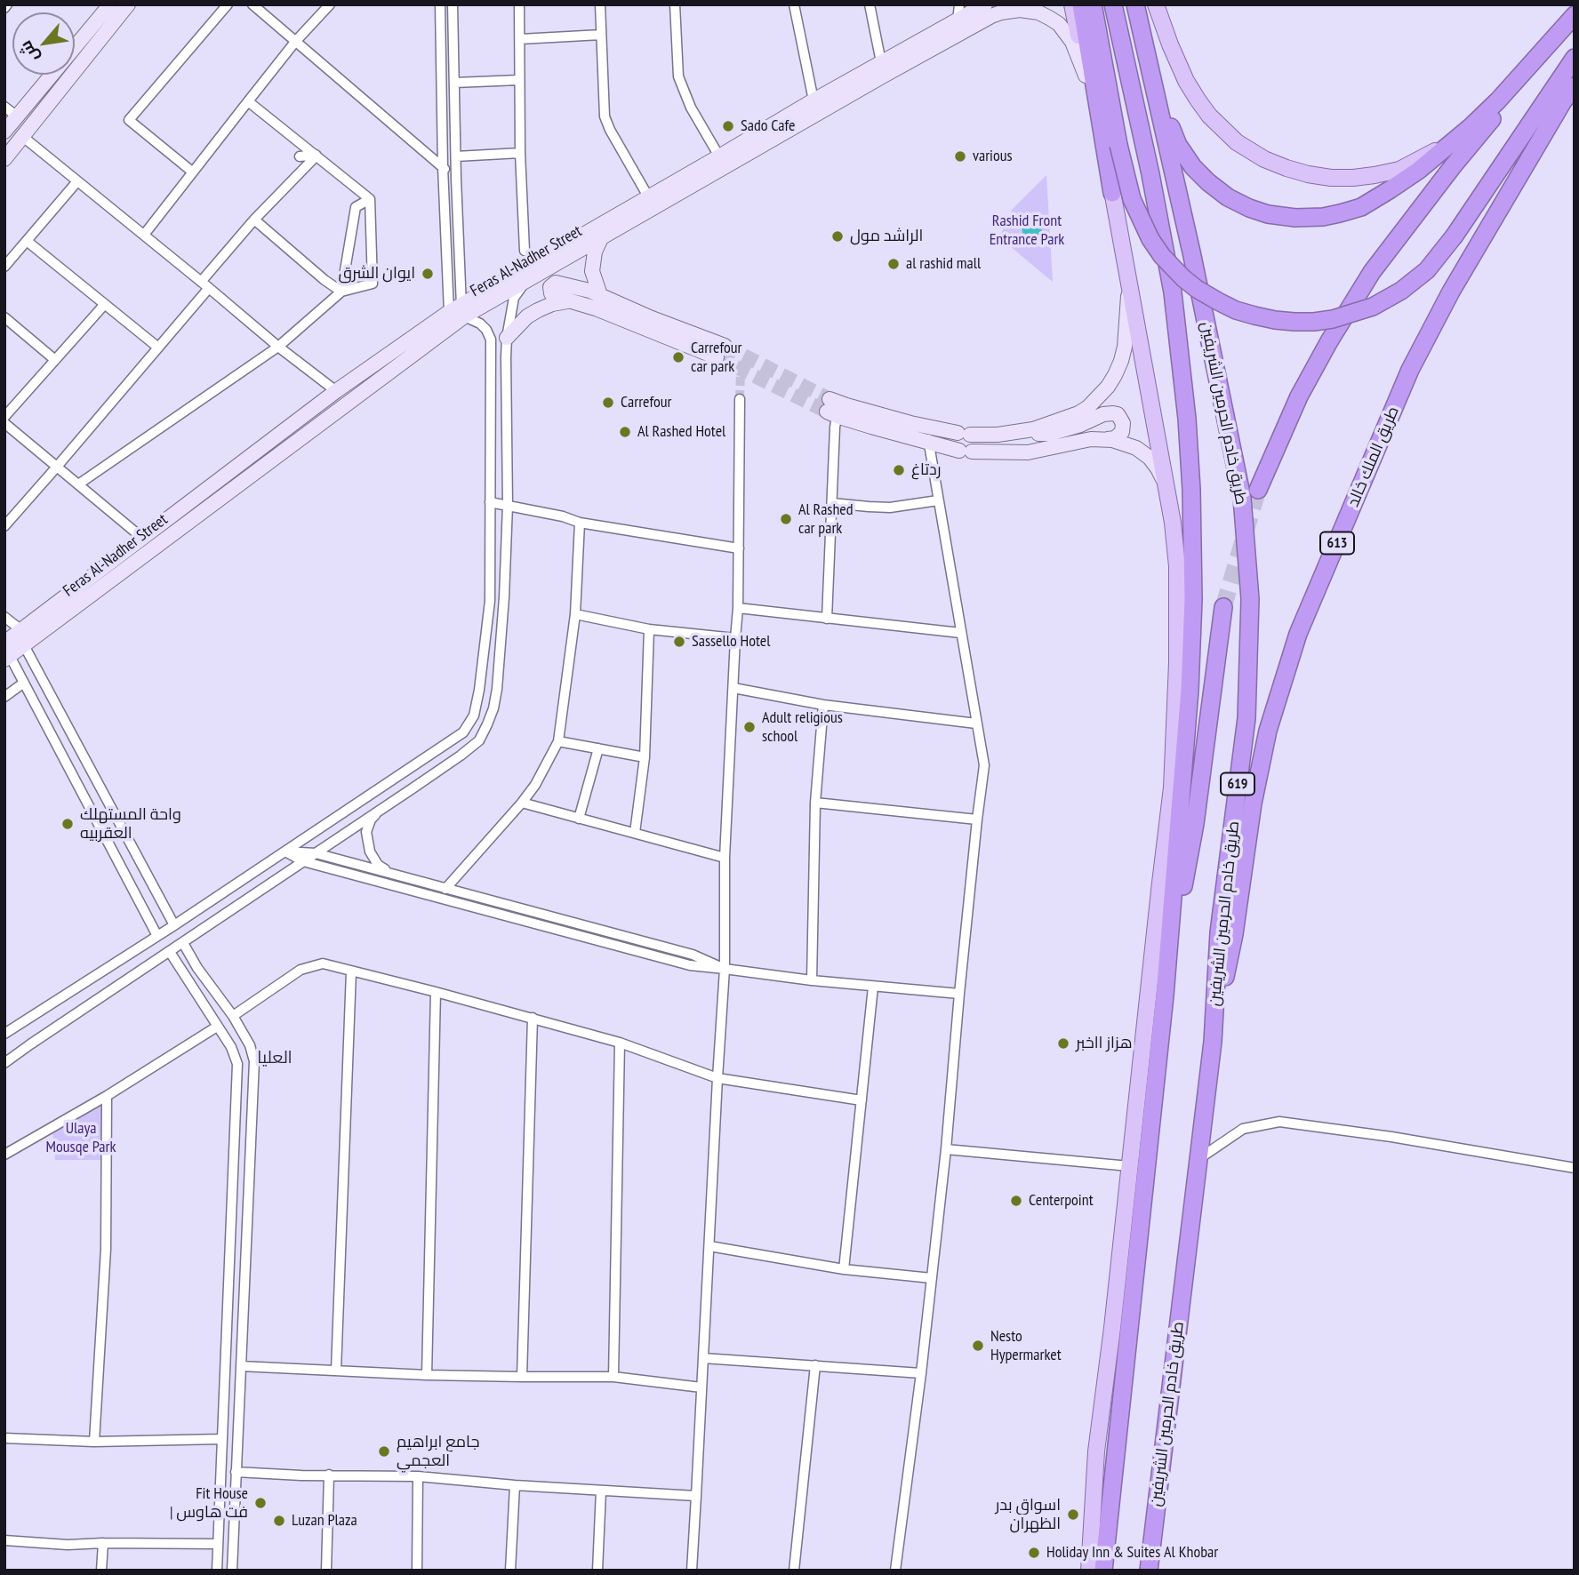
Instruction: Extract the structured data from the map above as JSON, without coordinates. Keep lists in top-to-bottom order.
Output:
{
  "streets": {
    "highway": [
      "طريق خادم الحرمين الشريفين",
      "طريق الملك خالد",
      "613",
      "619"
    ],
    "street": ["Feras Al-Nadher Street"]
  },
  "crossings": [
    ["طريق خادم الحرمين الشريفين", "طريق الملك خالد"]
  ],
  "districts": ["العليا"],
  "parks": ["Rashid Front Entrance Park", "Ulaya Mousqe Park"],
  "places": [
    "Sado Cafe",
    "various",
    "الراشد مول",
    "al rashid mall",
    "ايوان الشرق",
    "Carrefour car park",
    "Carrefour",
    "Al Rashed Hotel",
    "ردتاغ",
    "Al Rashed car park",
    "Sassello Hotel",
    "Adult religious school",
    "واحة المستهلك العقربيه",
    "هزاز ااخبر",
    "Centerpoint",
    "Nesto Hypermarket",
    "جامع ابراهيم العجمي",
    "Fit House | فت هاوس",
    "اسواق بدر الظهران",
    "Luzan Plaza",
    "Holiday Inn & Suites Al Khobar"
  ],
  "north": "bottom left"
}
